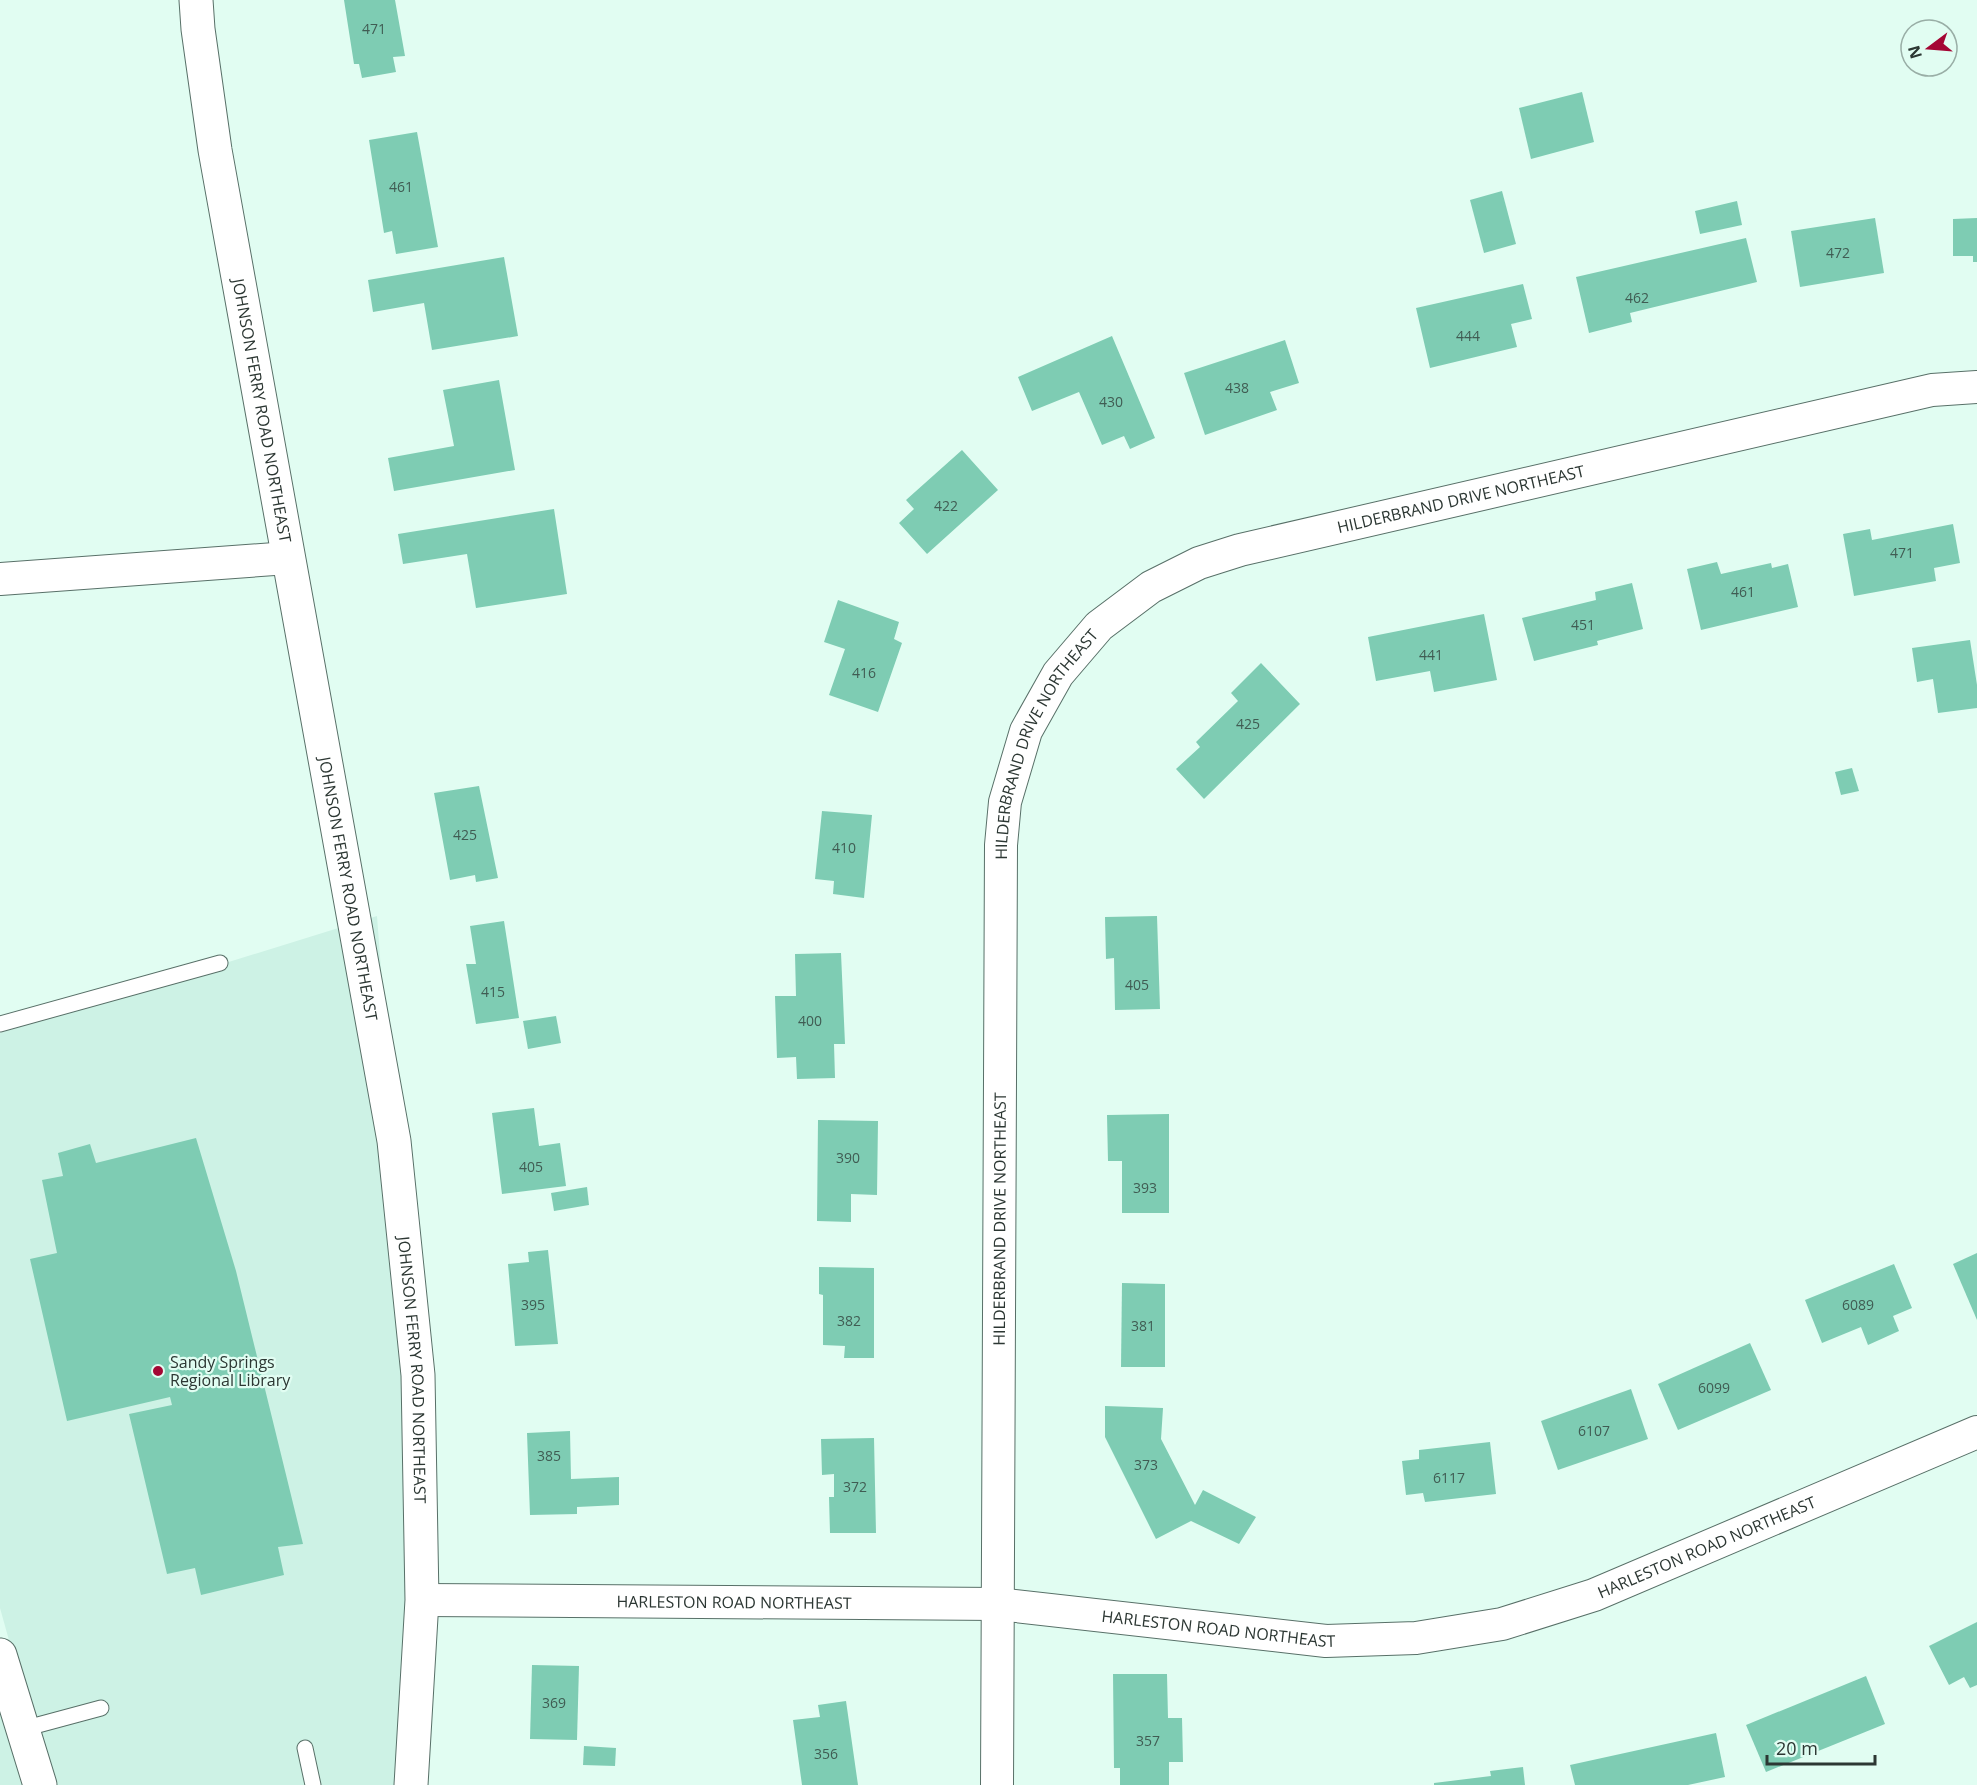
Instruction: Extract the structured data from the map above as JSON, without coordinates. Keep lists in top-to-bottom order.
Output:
{
  "streets": {
    "street": ["JOHNSON FERRY ROAD NORTHEAST", "HILDERBRAND DRIVE NORTHEAST", "HARLESTON ROAD NORTHEAST"]
  },
  "crossings": [
    ["JOHNSON FERRY ROAD NORTHEAST", "HARLESTON ROAD NORTHEAST"],
    ["HILDERBRAND DRIVE NORTHEAST", "HARLESTON ROAD NORTHEAST"]
  ],
  "places": ["Sandy Springs Regional Library"],
  "house_numbers": [
    "471",
    "461",
    "472",
    "462",
    "444",
    "438",
    "430",
    "422",
    "471",
    "461",
    "451",
    "441",
    "416",
    "425",
    "425",
    "410",
    "405",
    "415",
    "400",
    "390",
    "405",
    "393",
    "395",
    "6089",
    "382",
    "381",
    "6099",
    "6107",
    "385",
    "373",
    "6117",
    "372",
    "369",
    "357",
    "356"
  ],
  "scale_bar": "20 m",
  "north": "left"
}
